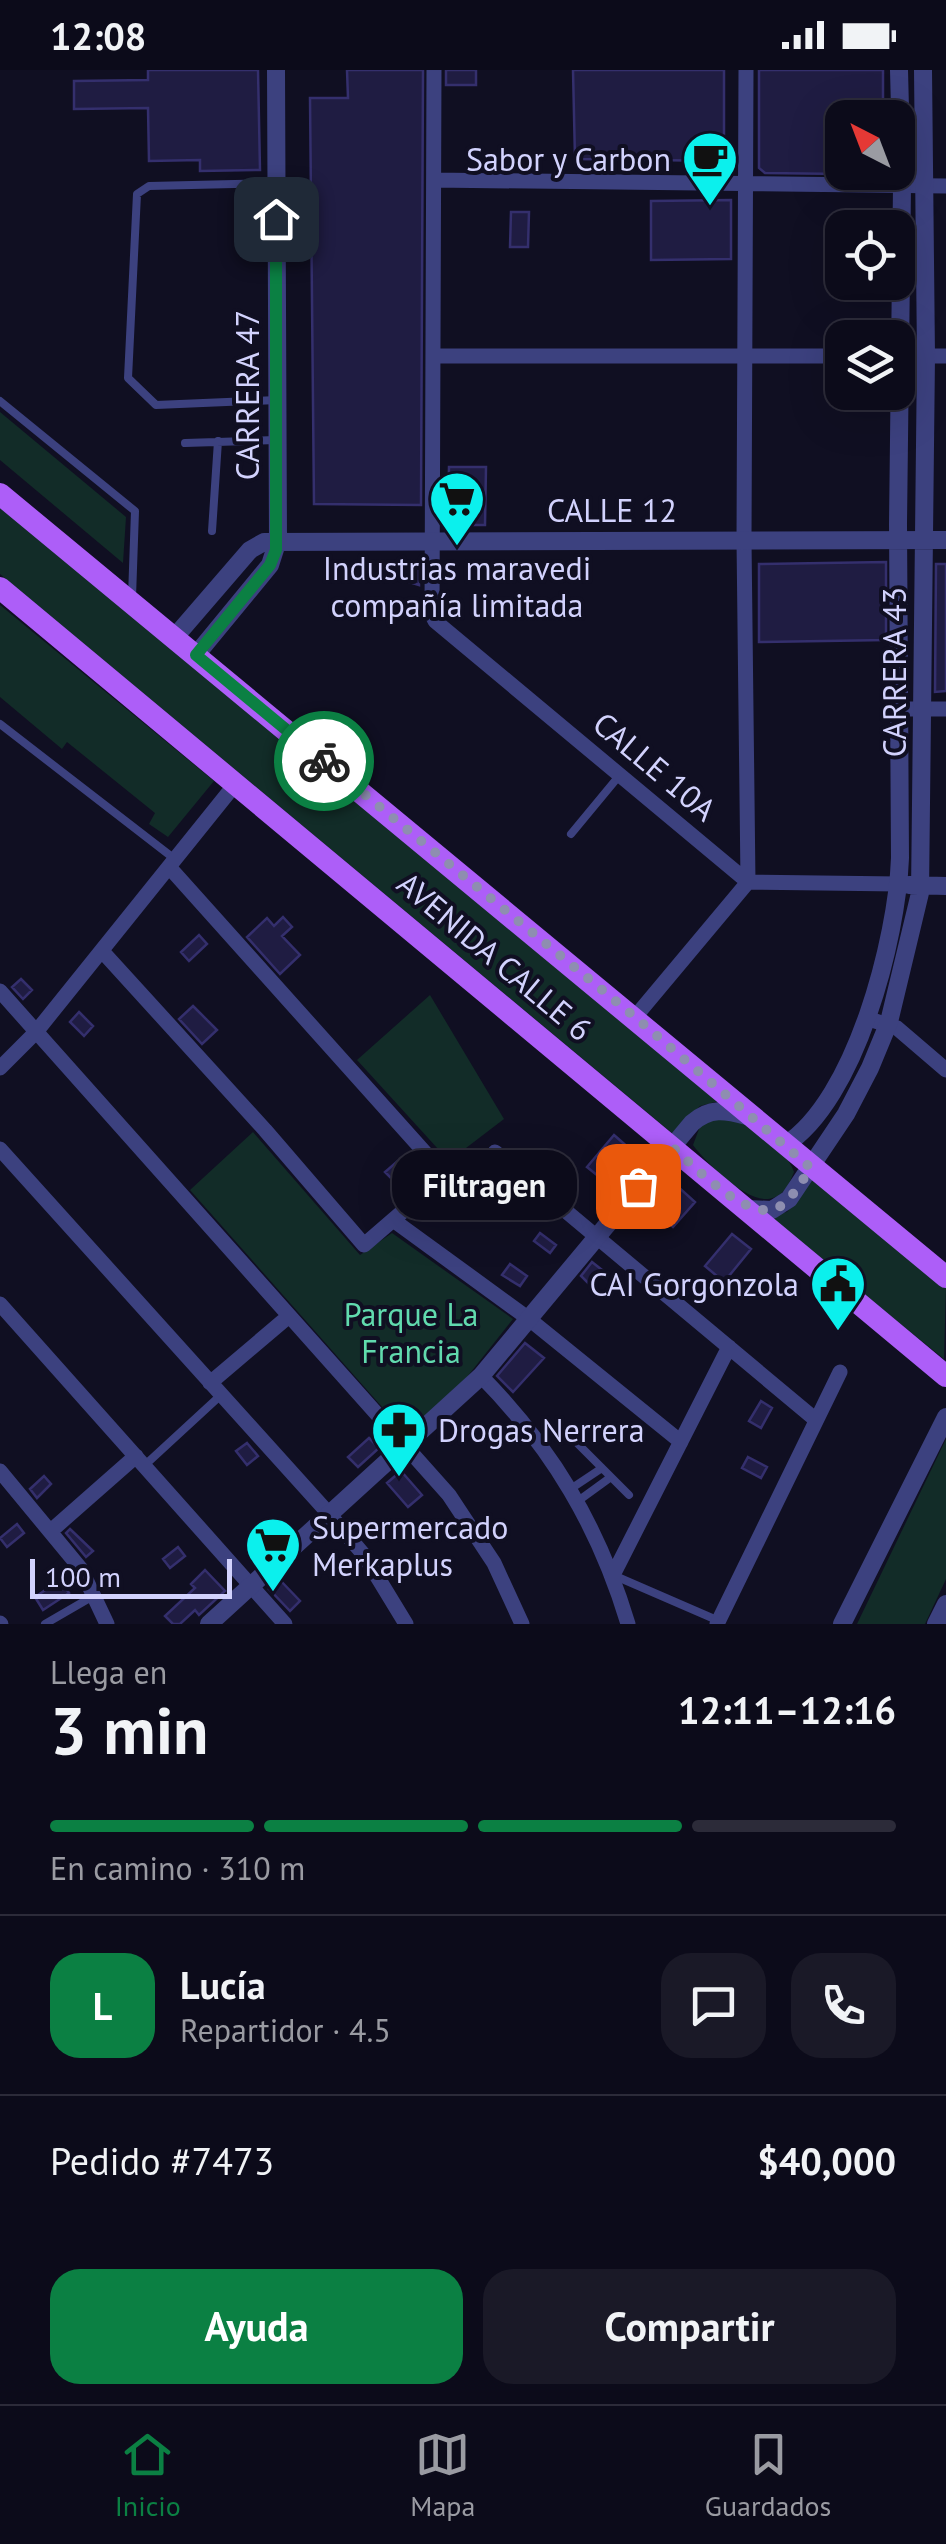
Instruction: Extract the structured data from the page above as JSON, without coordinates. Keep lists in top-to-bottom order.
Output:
{
  "streets": {
    "main road": ["AVENIDA CALLE 6"],
    "street": [
      "CARRERA 47",
      "CALLE 12",
      "CARRERA 43",
      "CALLE 10A"
    ]
  },
  "crossings": [
    ["CARRERA 47", "CALLE 12"],
    ["CARRERA 47", "AVENIDA CALLE 6"],
    ["CALLE 12", "CARRERA 43"],
    ["CALLE 12", "CALLE 10A"],
    ["CARRERA 43", "AVENIDA CALLE 6"]
  ],
  "parks": ["Parque La Francia"],
  "places": {
    "cafe": ["Sabor y Carbon"],
    "supermarket": ["Industrias maravedi compañía limitada", "Supermercado Merkaplus"],
    "other": ["Filtragen"],
    "public building": ["CAI Gorgonzola"],
    "pharmacy": ["Drogas Nerrera"]
  },
  "scale_bar": "100 m",
  "north": "top left",
  "page": {
    "status": "12:08",
    "bubble": "Filtragen",
    "scale": "100 m",
    "heading": ["3 min", "Llega en", "12:11–12:16"],
    "panel": [
      "Lucía",
      "Repartidor · 4.5",
      "Pedido #7473",
      "$40,000"
    ],
    "bar": "En camino · 310 m",
    "round": "L",
    "buttons": ["Ayuda", "Compartir"],
    "tabs": ["Inicio", "Mapa", "Guardados"]
  }
}
